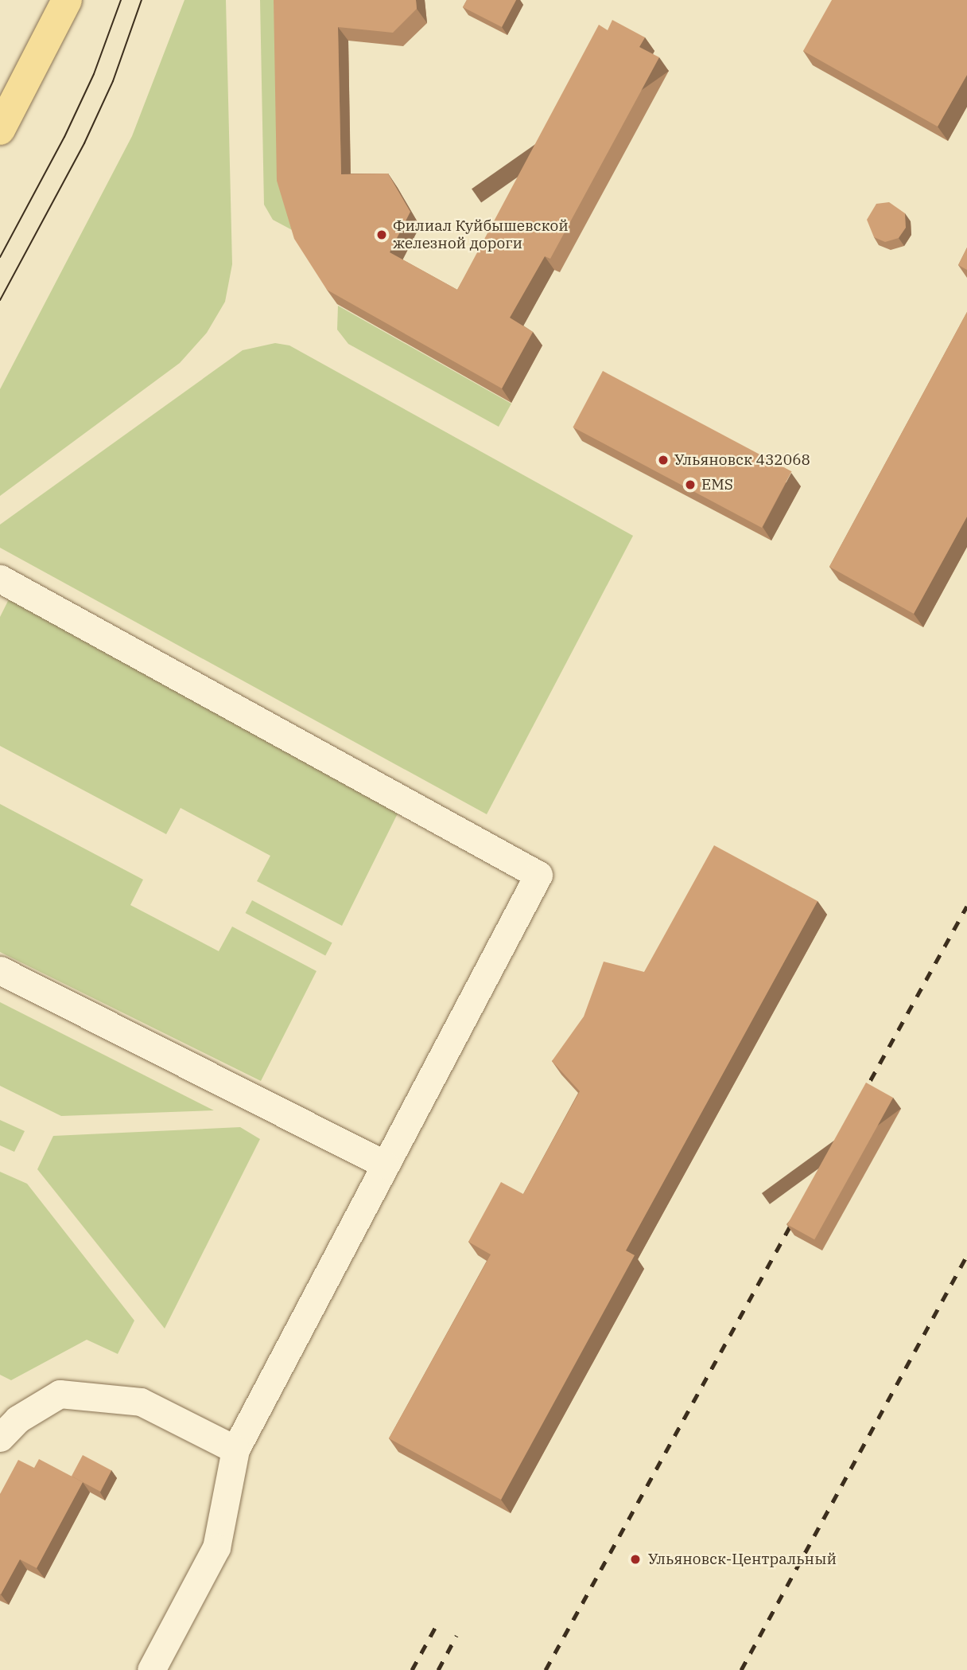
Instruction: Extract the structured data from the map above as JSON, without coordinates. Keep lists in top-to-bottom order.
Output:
{
  "places": [
    "Филиал Куйбышевской железной дороги",
    "Ульяновск 432068",
    "EMS",
    "Ульяновск-Центральный"
  ]
}
